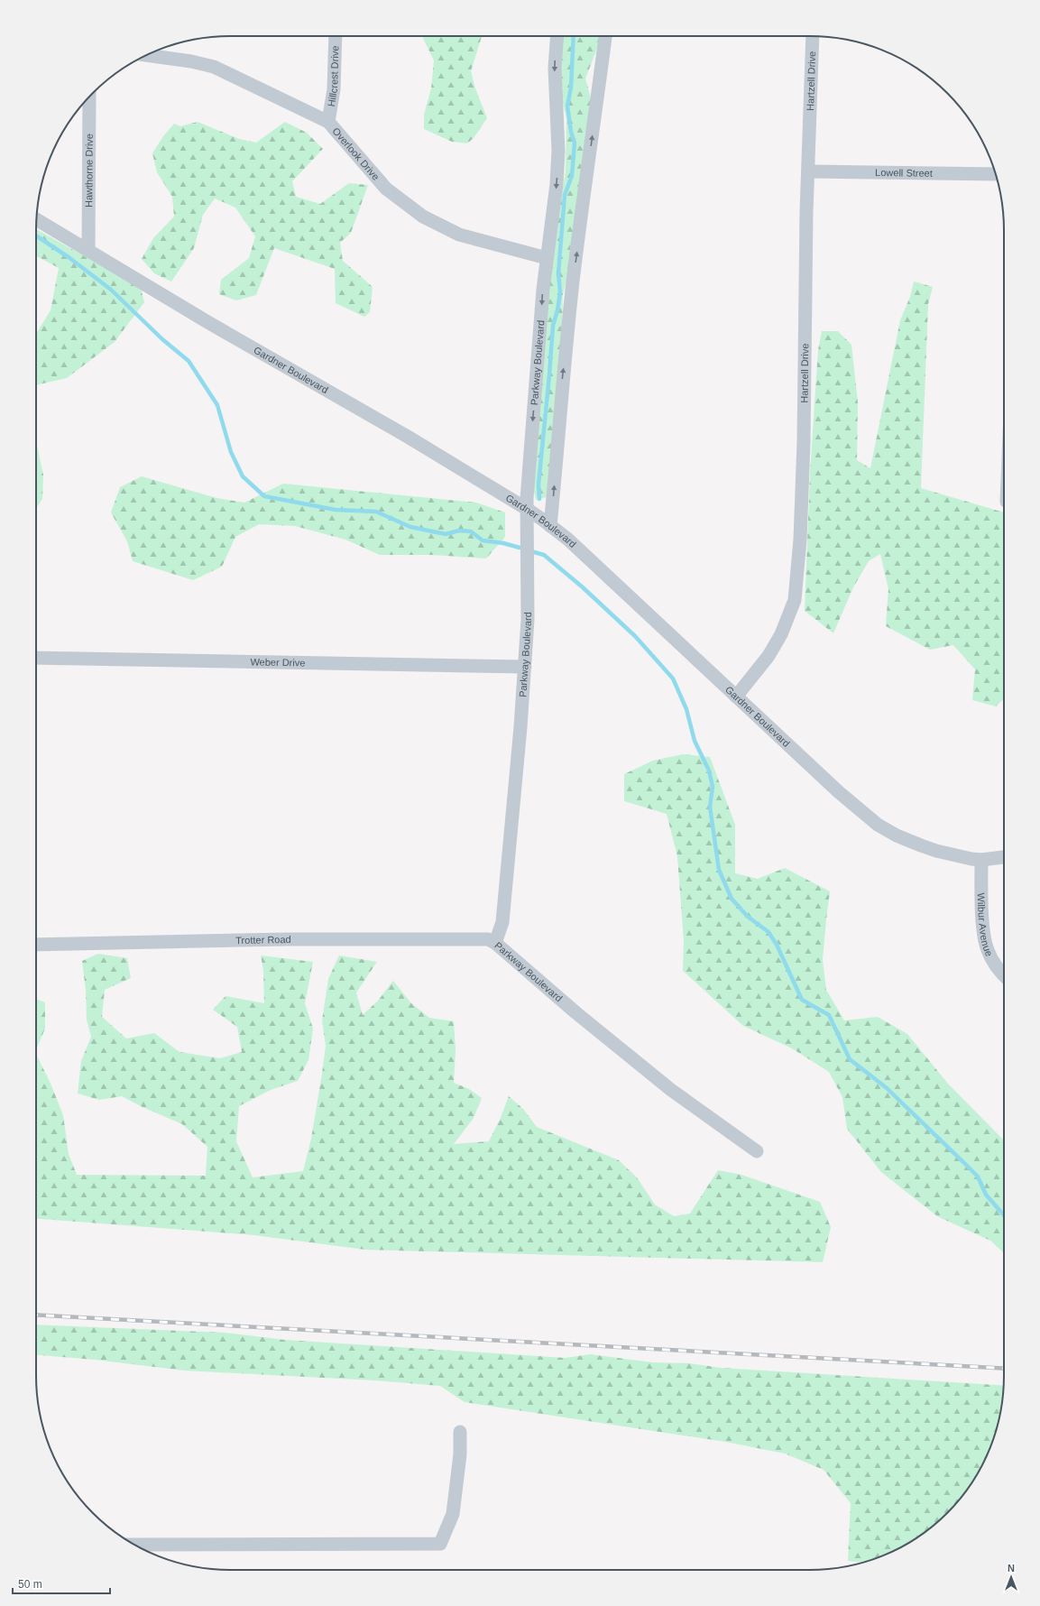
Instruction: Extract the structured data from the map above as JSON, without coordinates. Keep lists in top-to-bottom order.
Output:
{
  "streets": {
    "street": [
      "Hillcrest Drive",
      "Hartzell Drive",
      "Overlook Drive",
      "Hawthorne Drive",
      "Lowell Street",
      "Parkway Boulevard",
      "Gardner Boulevard",
      "Weber Drive",
      "Wilbur Avenue",
      "Trotter Road"
    ]
  },
  "crossings": [
    ["Hillcrest Drive", "Overlook Drive"],
    ["Hartzell Drive", "Lowell Street"],
    ["Hartzell Drive", "Gardner Boulevard"],
    ["Overlook Drive", "Parkway Boulevard"],
    ["Hawthorne Drive", "Gardner Boulevard"],
    ["Parkway Boulevard", "Gardner Boulevard"],
    ["Parkway Boulevard", "Weber Drive"],
    ["Parkway Boulevard", "Trotter Road"],
    ["Gardner Boulevard", "Wilbur Avenue"]
  ],
  "scale_bar": "50 m",
  "north": "top"
}
